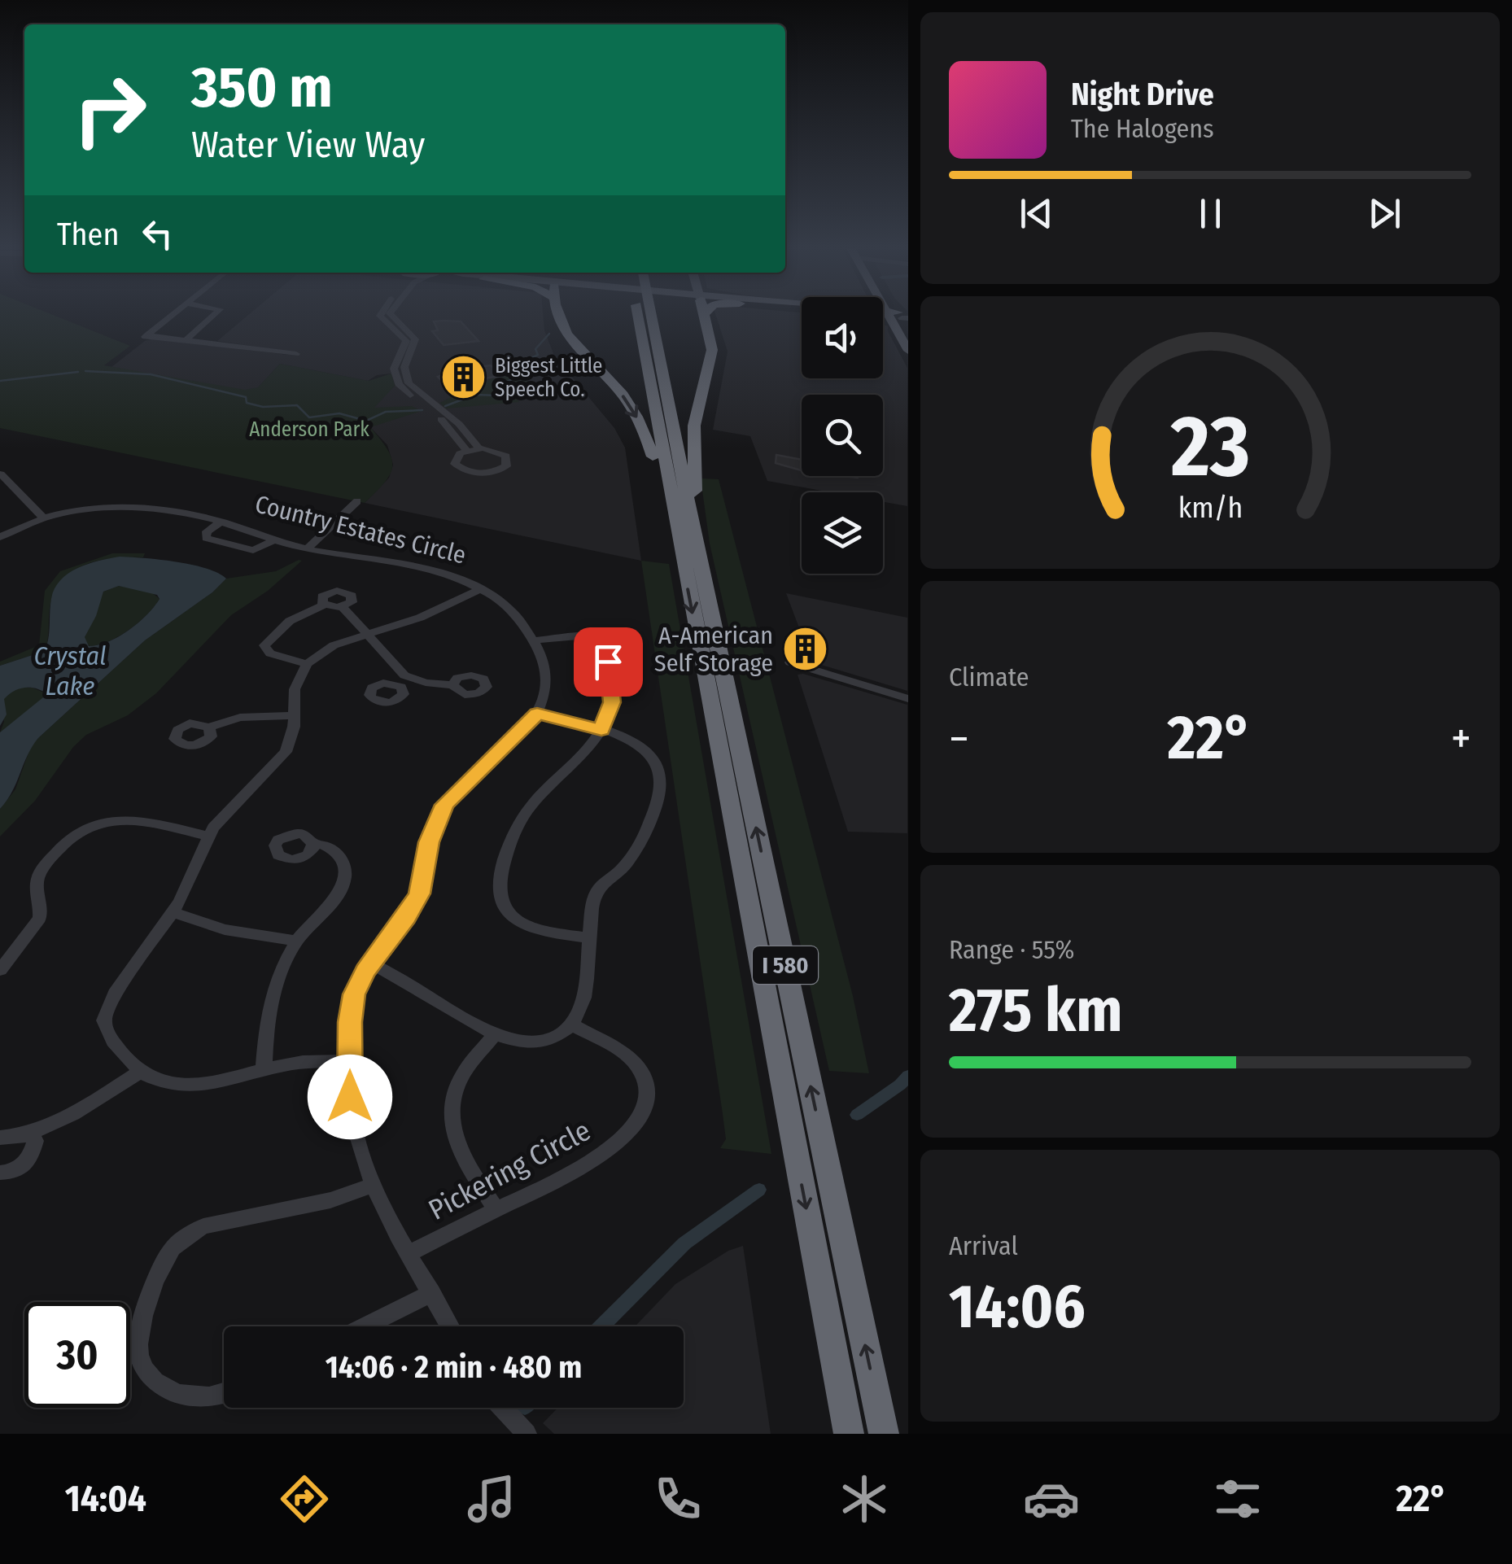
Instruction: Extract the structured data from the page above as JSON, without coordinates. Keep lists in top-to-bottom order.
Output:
{
  "streets": {
    "highway": ["I 580"],
    "street": ["Country Estates Circle", "Pickering Circle"]
  },
  "water": ["Crystal Lake"],
  "parks": ["Anderson Park"],
  "places": {
    "building": ["Biggest Little Speech Co.", "A-American Self Storage"]
  },
  "page": {
    "turn": ["350 m", "Water View Way"],
    "song": ["Night Drive", "The Halogens"],
    "then": "Then",
    "tile": [
      "Climate",
      ["Range · 55%", "275 km"],
      ["Arrival", "14:06"]
    ],
    "heat": ["−", "22°", "+"],
    "limit": "30",
    "trip": "14:06 · 2 min · 480 m",
    "tabs": ["14:04", "22°"],
    "gauge": ["23", "km/h"]
  }
}
